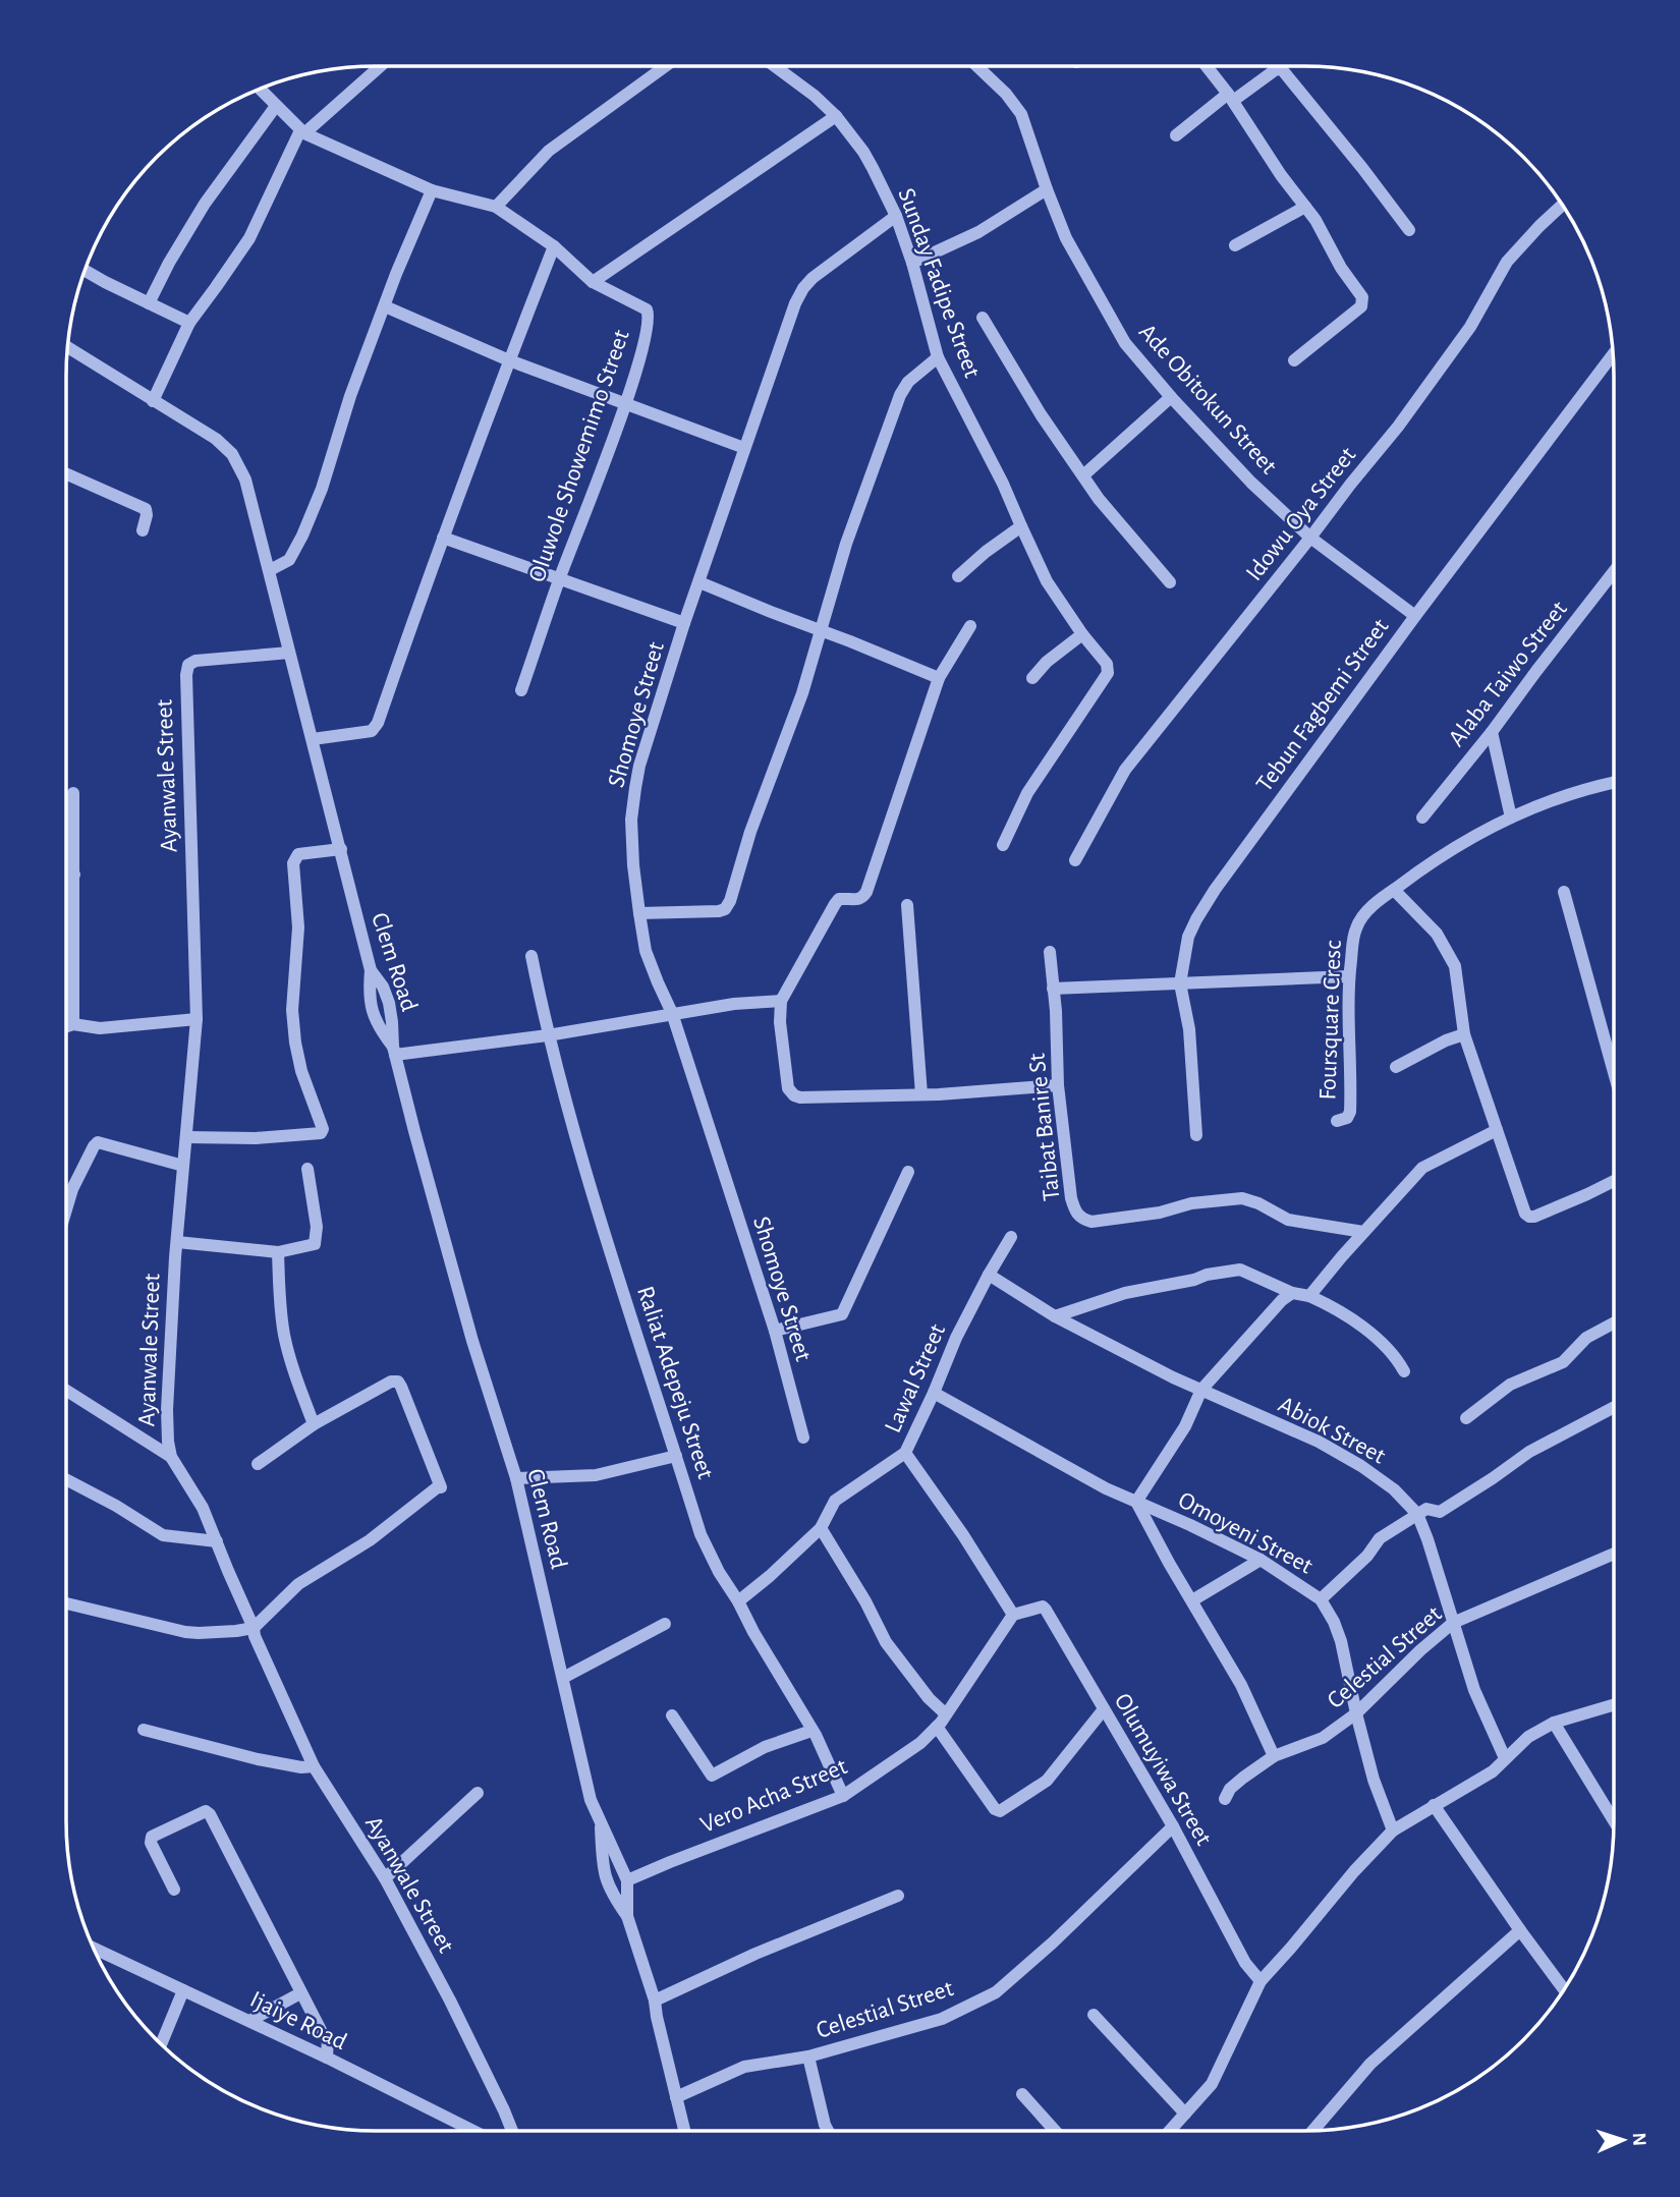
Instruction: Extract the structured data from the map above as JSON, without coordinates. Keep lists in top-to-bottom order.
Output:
{
  "streets": {
    "street": [
      "Sunday Fadipe Street",
      "Ade Obitokun Street",
      "Oluwole Showemimo Street",
      "Idowu Oya Street",
      "Alaba Taiwo Street",
      "Tebun Fagbemi Street",
      "Shomoye Street",
      "Ayanwale Street",
      "Clem Road",
      "Foursquare Cresc",
      "Taibat Banire St",
      "Lawal Street",
      "Raliat Adepeju Street",
      "Abiok Street",
      "Omoyeni Street",
      "Celestial Street",
      "Olumuyiwa Street",
      "Vero Acha Street",
      "Ijaiye Road"
    ]
  },
  "crossings": [
    ["Sunday Fadipe Street", "Shomoye Street"],
    ["Ade Obitokun Street", "Idowu Oya Street"],
    ["Ade Obitokun Street", "Tebun Fagbemi Street"],
    ["Ayanwale Street", "Clem Road"],
    ["Clem Road", "Celestial Street"],
    ["Clem Road", "Vero Acha Street"],
    ["Lawal Street", "Raliat Adepeju Street"],
    ["Lawal Street", "Abiok Street"],
    ["Lawal Street", "Omoyeni Street"],
    ["Raliat Adepeju Street", "Vero Acha Street"],
    ["Abiok Street", "Celestial Street"],
    ["Omoyeni Street", "Celestial Street"],
    ["Celestial Street", "Olumuyiwa Street"],
    ["Olumuyiwa Street", "Vero Acha Street"]
  ],
  "north": "right"
}
